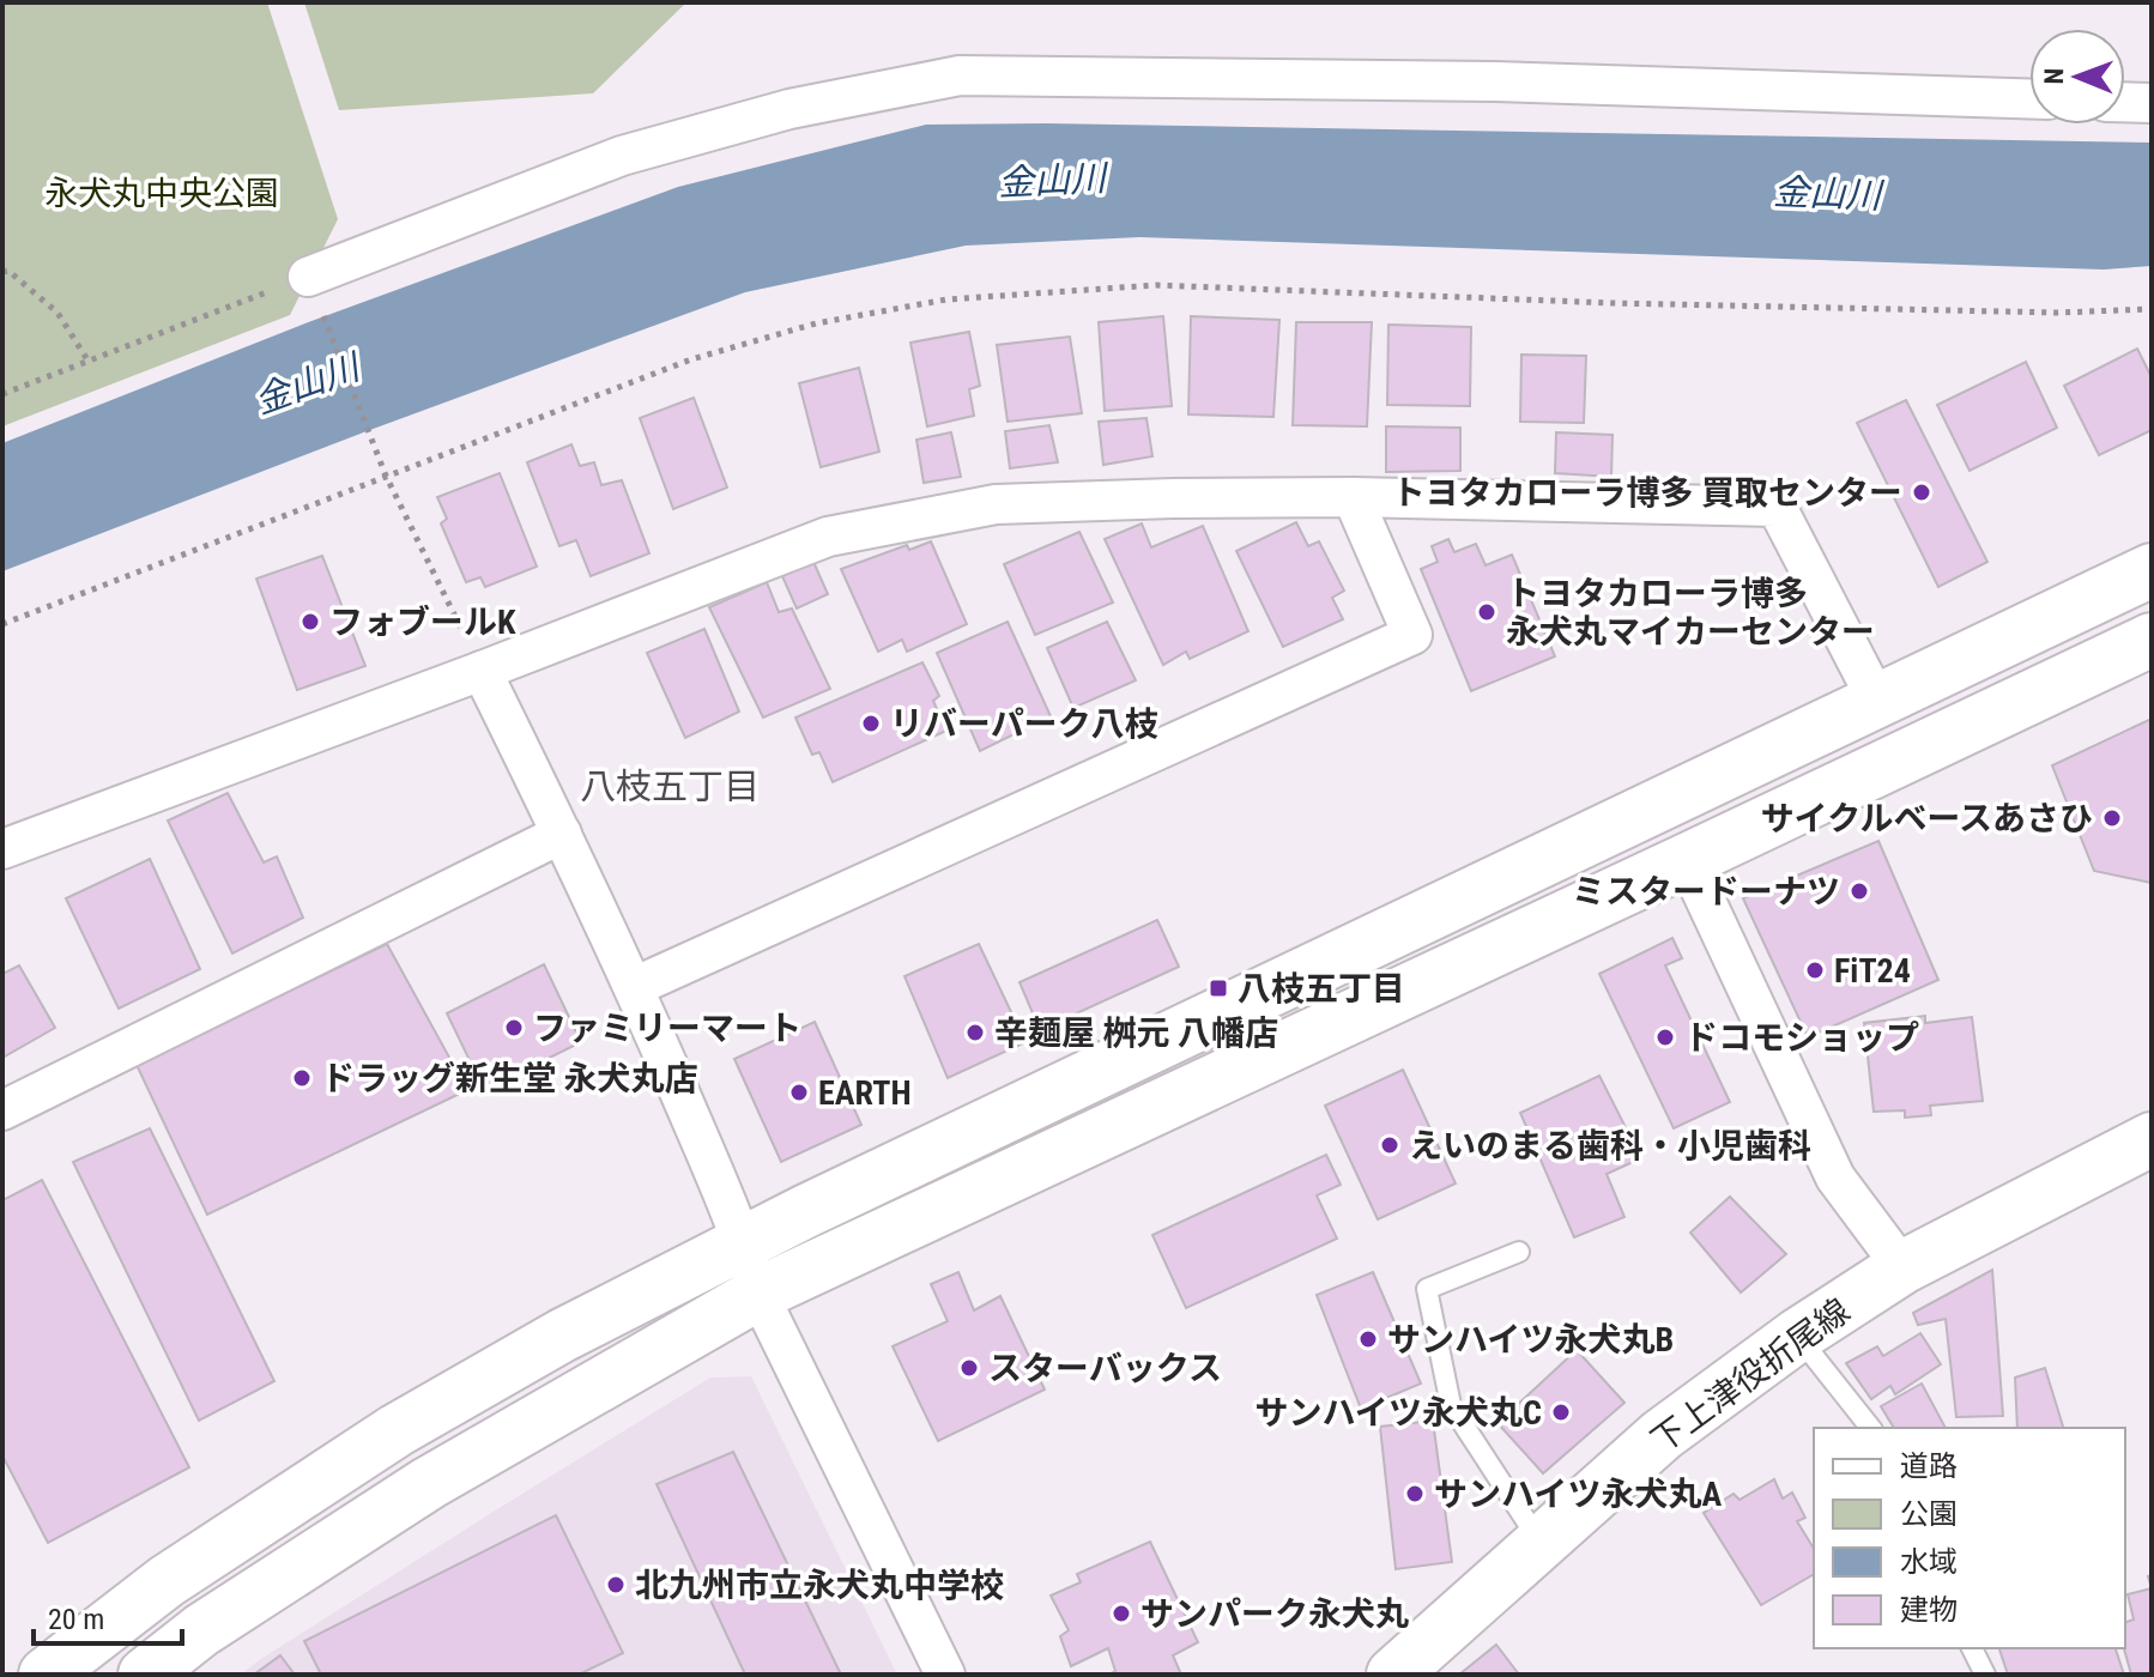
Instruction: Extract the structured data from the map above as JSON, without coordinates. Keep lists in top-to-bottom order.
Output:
{
  "streets": {
    "street": ["下上津役折尾線"]
  },
  "districts": ["八枝五丁目"],
  "water": ["金山川"],
  "parks": ["永犬丸中央公園"],
  "places": {
    "other": [
      "トヨタカローラ博多 買取センター",
      "トヨタカローラ博多 永犬丸マイカーセンター",
      "フォブールK",
      "リバーパーク八枝",
      "サイクルベースあさひ",
      "ミスタードーナツ",
      "FiT24",
      "ファミリーマート",
      "辛麺屋 桝元 八幡店",
      "ドコモショップ",
      "ドラッグ新生堂 永犬丸店",
      "EARTH",
      "えいのまる歯科・小児歯科",
      "サンハイツ永犬丸B",
      "スターバックス",
      "サンハイツ永犬丸C",
      "サンハイツ永犬丸A",
      "北九州市立永犬丸中学校",
      "サンパーク永犬丸"
    ],
    "transit": ["八枝五丁目"]
  },
  "legend": [
    "道路",
    "公園",
    "水域",
    "建物"
  ],
  "scale_bar": "20 m",
  "north": "left"
}
